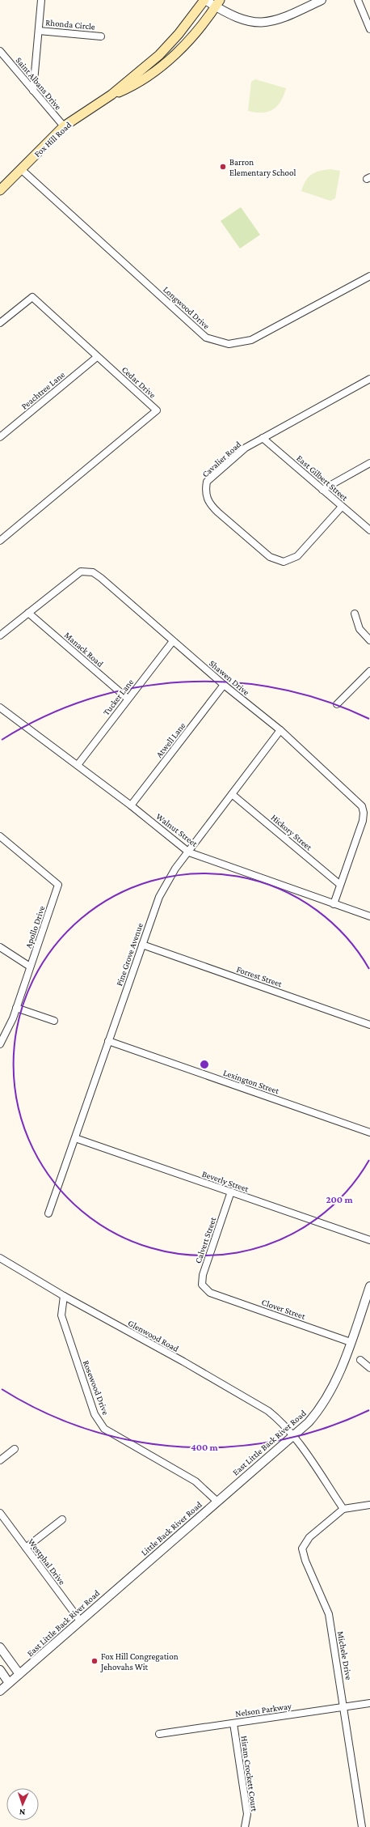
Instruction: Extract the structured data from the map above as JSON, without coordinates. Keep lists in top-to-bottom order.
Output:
{
  "streets": {
    "main road": ["Fox Hill Road"],
    "street": [
      "Rhonda Circle",
      "Saint Albans Drive",
      "Longwood Drive",
      "Cedar Drive",
      "Peachtree Lane",
      "Cavalier Road",
      "East Gilbert Street",
      "Manack Road",
      "Shawen Drive",
      "Tucker Lane",
      "Atwell Lane",
      "Walnut Street",
      "Hickory Street",
      "Apollo Drive",
      "Pine Grove Avenue",
      "Forrest Street",
      "Lexington Street",
      "Beverly Street",
      "Calvert Street",
      "Clover Street",
      "Glenwood Road",
      "Rosewood Drive",
      "East Little Back River Road",
      "Little Back River Road",
      "Westphal Drive",
      "Michele Drive",
      "Nelson Parkway",
      "Hiram Crockett Court"
    ]
  },
  "crossings": [
    ["Saint Albans Drive", "Fox Hill Road"],
    ["Fox Hill Road", "Longwood Drive"],
    ["Cedar Drive", "Peachtree Lane"],
    ["Cavalier Road", "East Gilbert Street"],
    ["Manack Road", "Shawen Drive"],
    ["Manack Road", "Tucker Lane"],
    ["Shawen Drive", "Tucker Lane"],
    ["Shawen Drive", "Atwell Lane"],
    ["Shawen Drive", "Walnut Street"],
    ["Shawen Drive", "Hickory Street"],
    ["Shawen Drive", "Pine Grove Avenue"],
    ["Tucker Lane", "Walnut Street"],
    ["Atwell Lane", "Walnut Street"],
    ["Walnut Street", "Pine Grove Avenue"],
    ["Hickory Street", "Pine Grove Avenue"],
    ["Pine Grove Avenue", "Forrest Street"],
    ["Pine Grove Avenue", "Lexington Street"],
    ["Pine Grove Avenue", "Beverly Street"],
    ["Beverly Street", "Calvert Street"],
    ["Calvert Street", "Clover Street"],
    ["Clover Street", "East Little Back River Road"],
    ["Glenwood Road", "Rosewood Drive"],
    ["Glenwood Road", "East Little Back River Road"],
    ["Glenwood Road", "Michele Drive"],
    ["Rosewood Drive", "East Little Back River Road"],
    ["Rosewood Drive", "Little Back River Road"],
    ["East Little Back River Road", "Little Back River Road"],
    ["East Little Back River Road", "Westphal Drive"],
    ["Michele Drive", "Nelson Parkway"],
    ["Nelson Parkway", "Hiram Crockett Court"]
  ],
  "places": ["Barron Elementary School", "Fox Hill Congregation Jehovahs Wit"],
  "north": "bottom",
  "rings": ["200 m", "400 m"]
}
